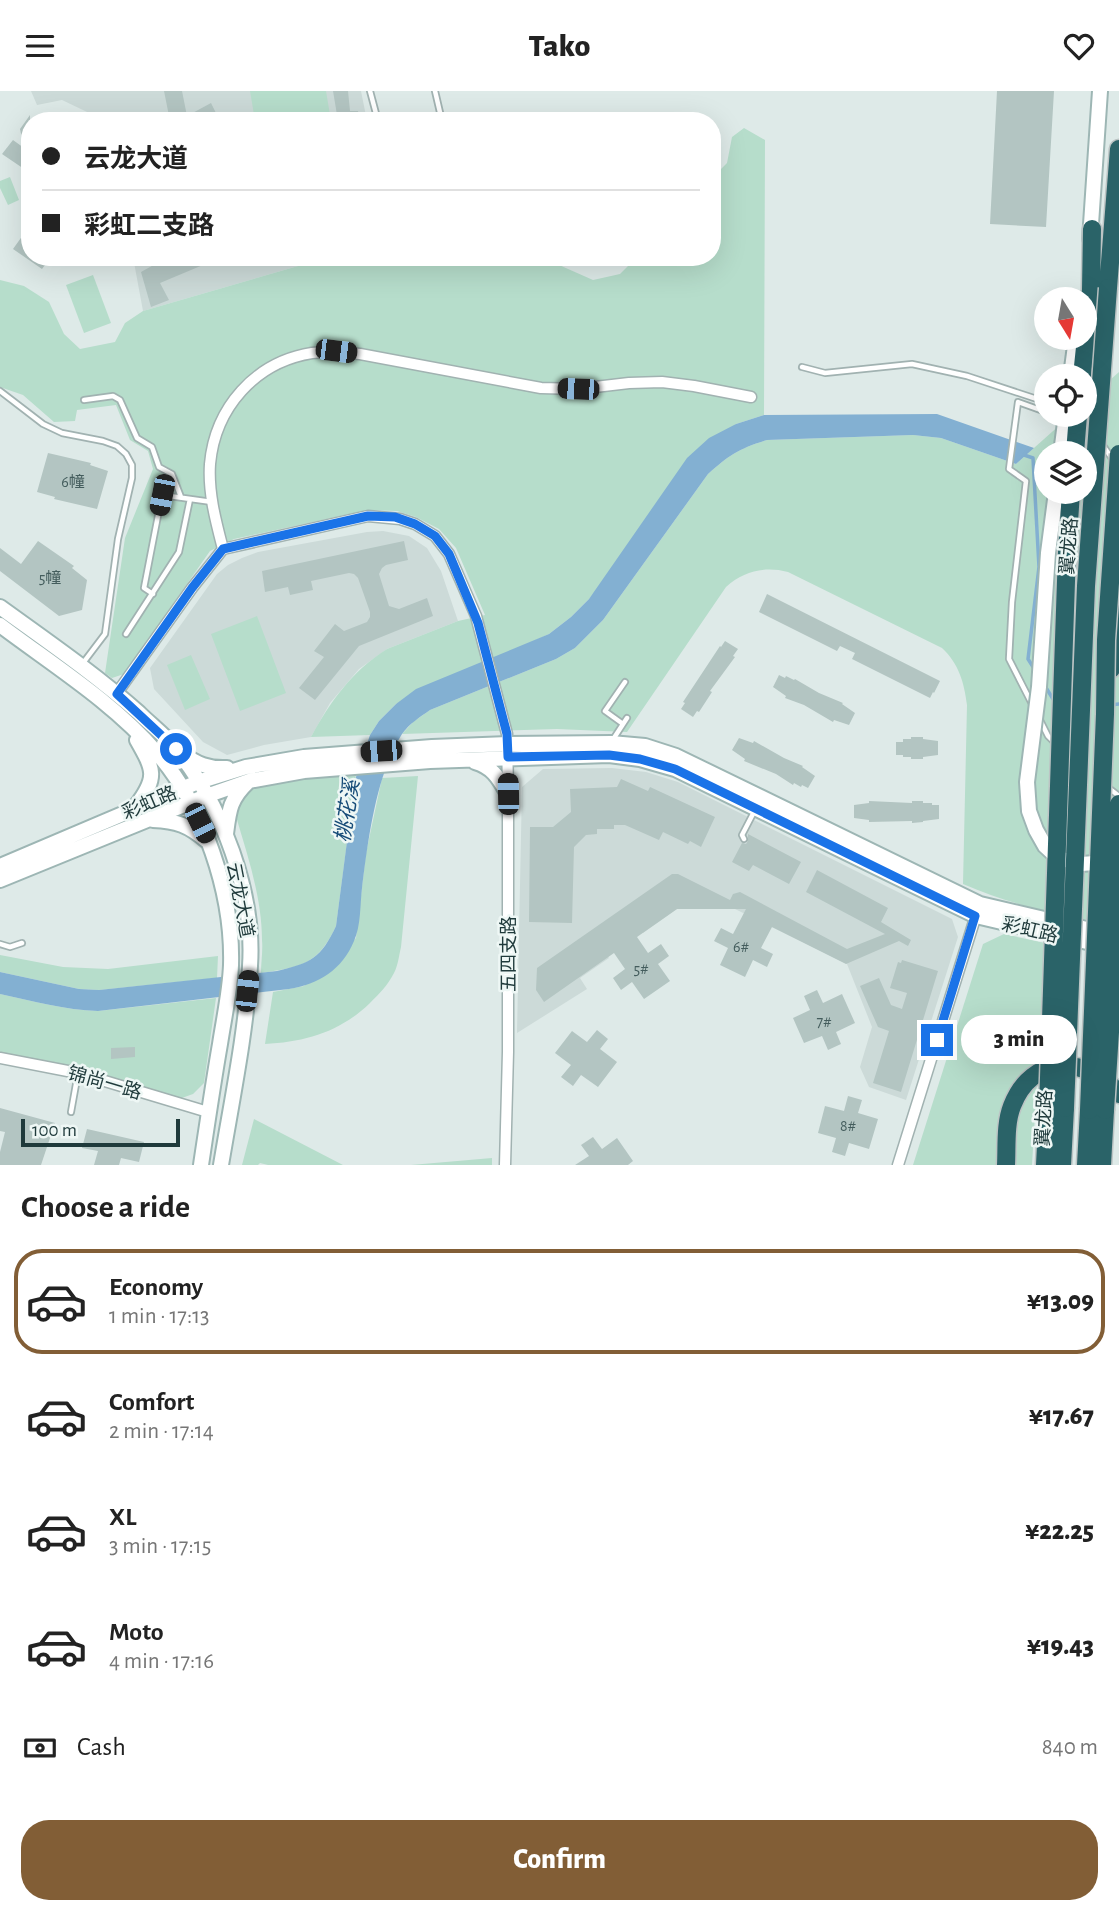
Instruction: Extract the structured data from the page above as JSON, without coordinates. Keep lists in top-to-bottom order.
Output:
{
  "streets": {
    "highway": ["翼龙路"],
    "main road": ["彩虹路", "云龙大道"],
    "street": ["五四支路", "锦尚一路"]
  },
  "crossings": [
    ["彩虹路", "云龙大道"],
    ["彩虹路", "五四支路"],
    ["云龙大道", "锦尚一路"]
  ],
  "water": ["桃花溪"],
  "house_numbers": [
    "6幢",
    "5幢",
    "6#",
    "5#",
    "7#",
    "8#"
  ],
  "scale_bar": "100 m",
  "north": "bottom",
  "page": {
    "header": "Tako",
    "banner": ["云龙大道", "彩虹二支路"],
    "bubble": "3 min",
    "scale": "100 m",
    "heading": "Choose a ride",
    "list": [
      {
        "name": "Economy",
        "note": "1 min · 17:13",
        "value": "¥13.09"
      },
      {
        "name": "Comfort",
        "note": "2 min · 17:14",
        "value": "¥17.67"
      },
      {
        "name": "XL",
        "note": "3 min · 17:15",
        "value": "¥22.25"
      },
      {
        "name": "Moto",
        "note": "4 min · 17:16",
        "value": "¥19.43"
      }
    ],
    "pay": ["Cash", "840 m"],
    "buttons": "Confirm"
  }
}
